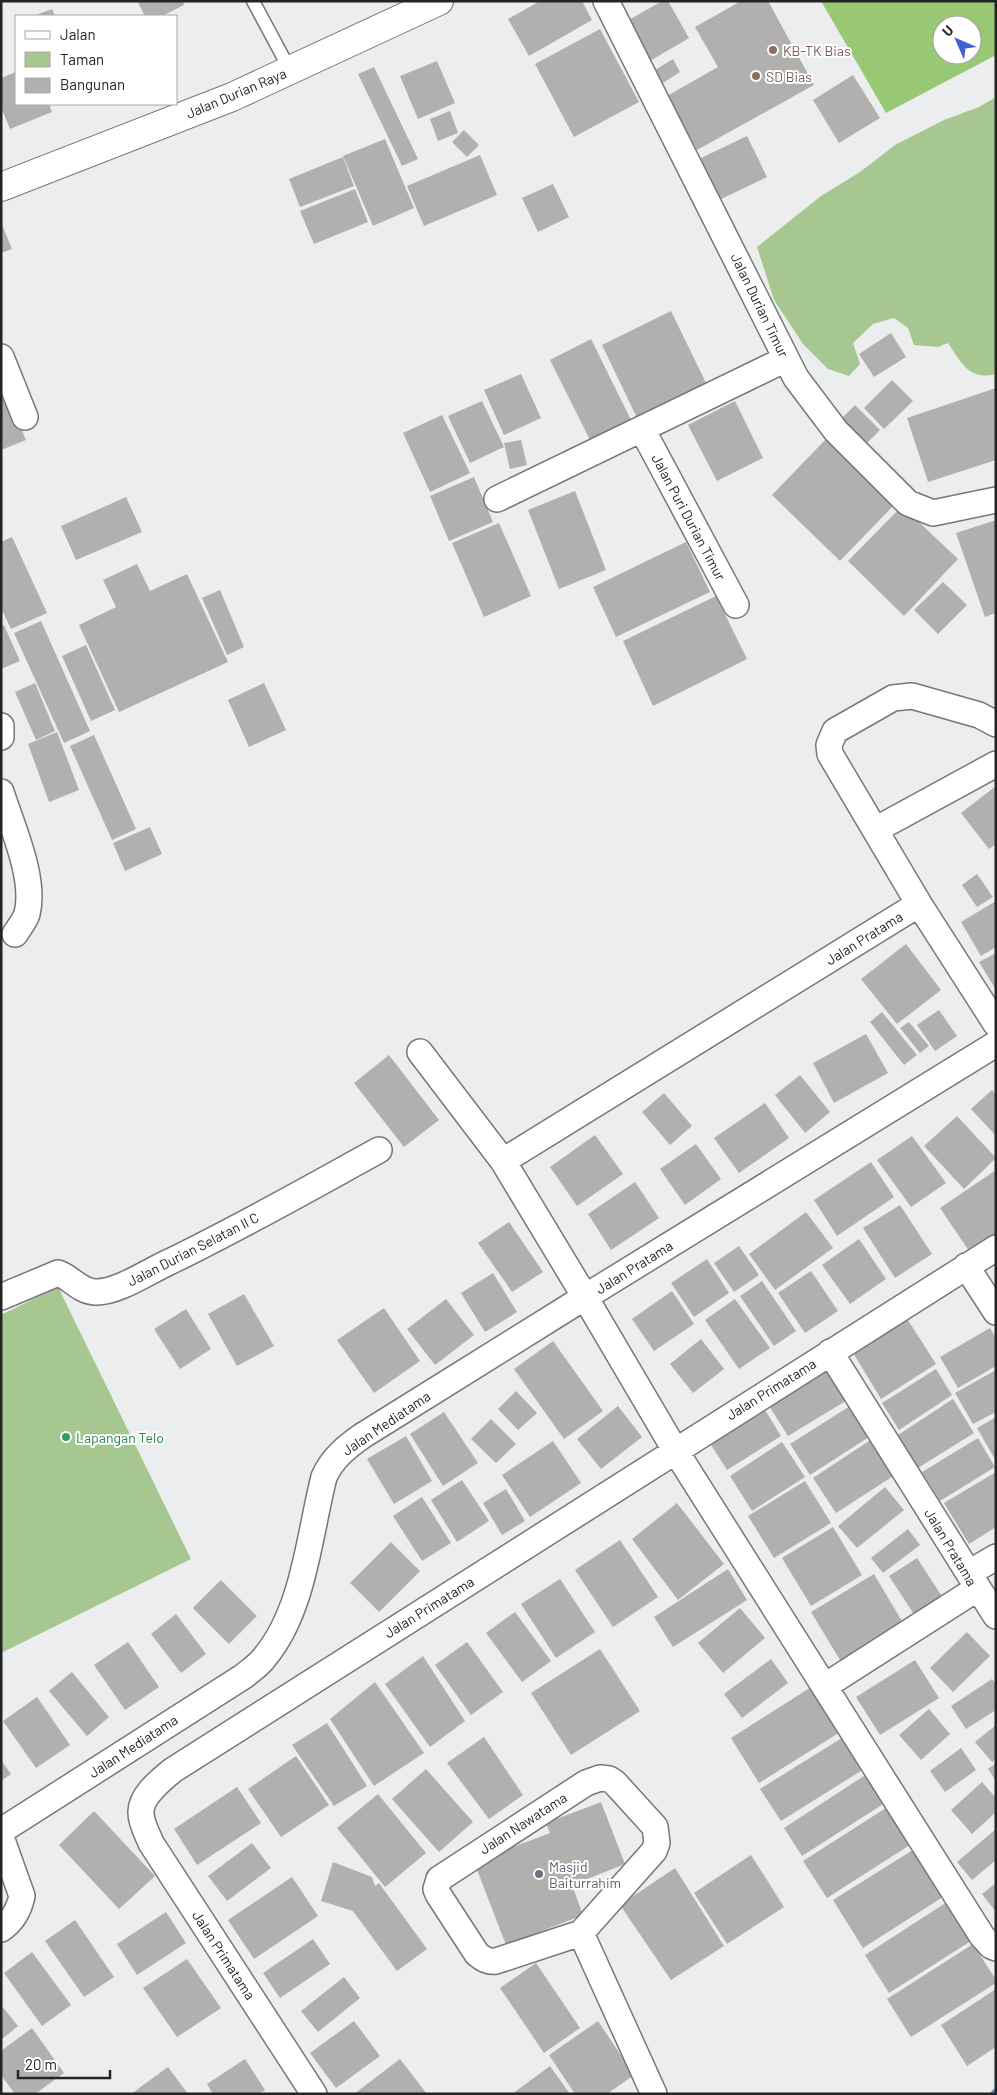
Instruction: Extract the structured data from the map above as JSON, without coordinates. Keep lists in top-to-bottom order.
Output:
{
  "streets": {
    "main road": ["Jalan Durian Raya"],
    "street": [
      "Jalan Durian Timur",
      "Jalan Puri Durian Timur",
      "Jalan Pratama",
      "Jalan Durian Selatan II C",
      "Jalan Primatama",
      "Jalan Mediatama",
      "Jalan Nawatama"
    ]
  },
  "crossings": [
    ["Jalan Pratama", "Jalan Primatama"],
    ["Jalan Pratama", "Jalan Mediatama"]
  ],
  "places": [
    "KB-TK Bias",
    "SD Bias",
    "Lapangan Telo",
    "Masjid Baiturrahim"
  ],
  "legend": ["Jalan", "Taman", "Bangunan"],
  "scale_bar": "20 m",
  "north": "top left"
}
